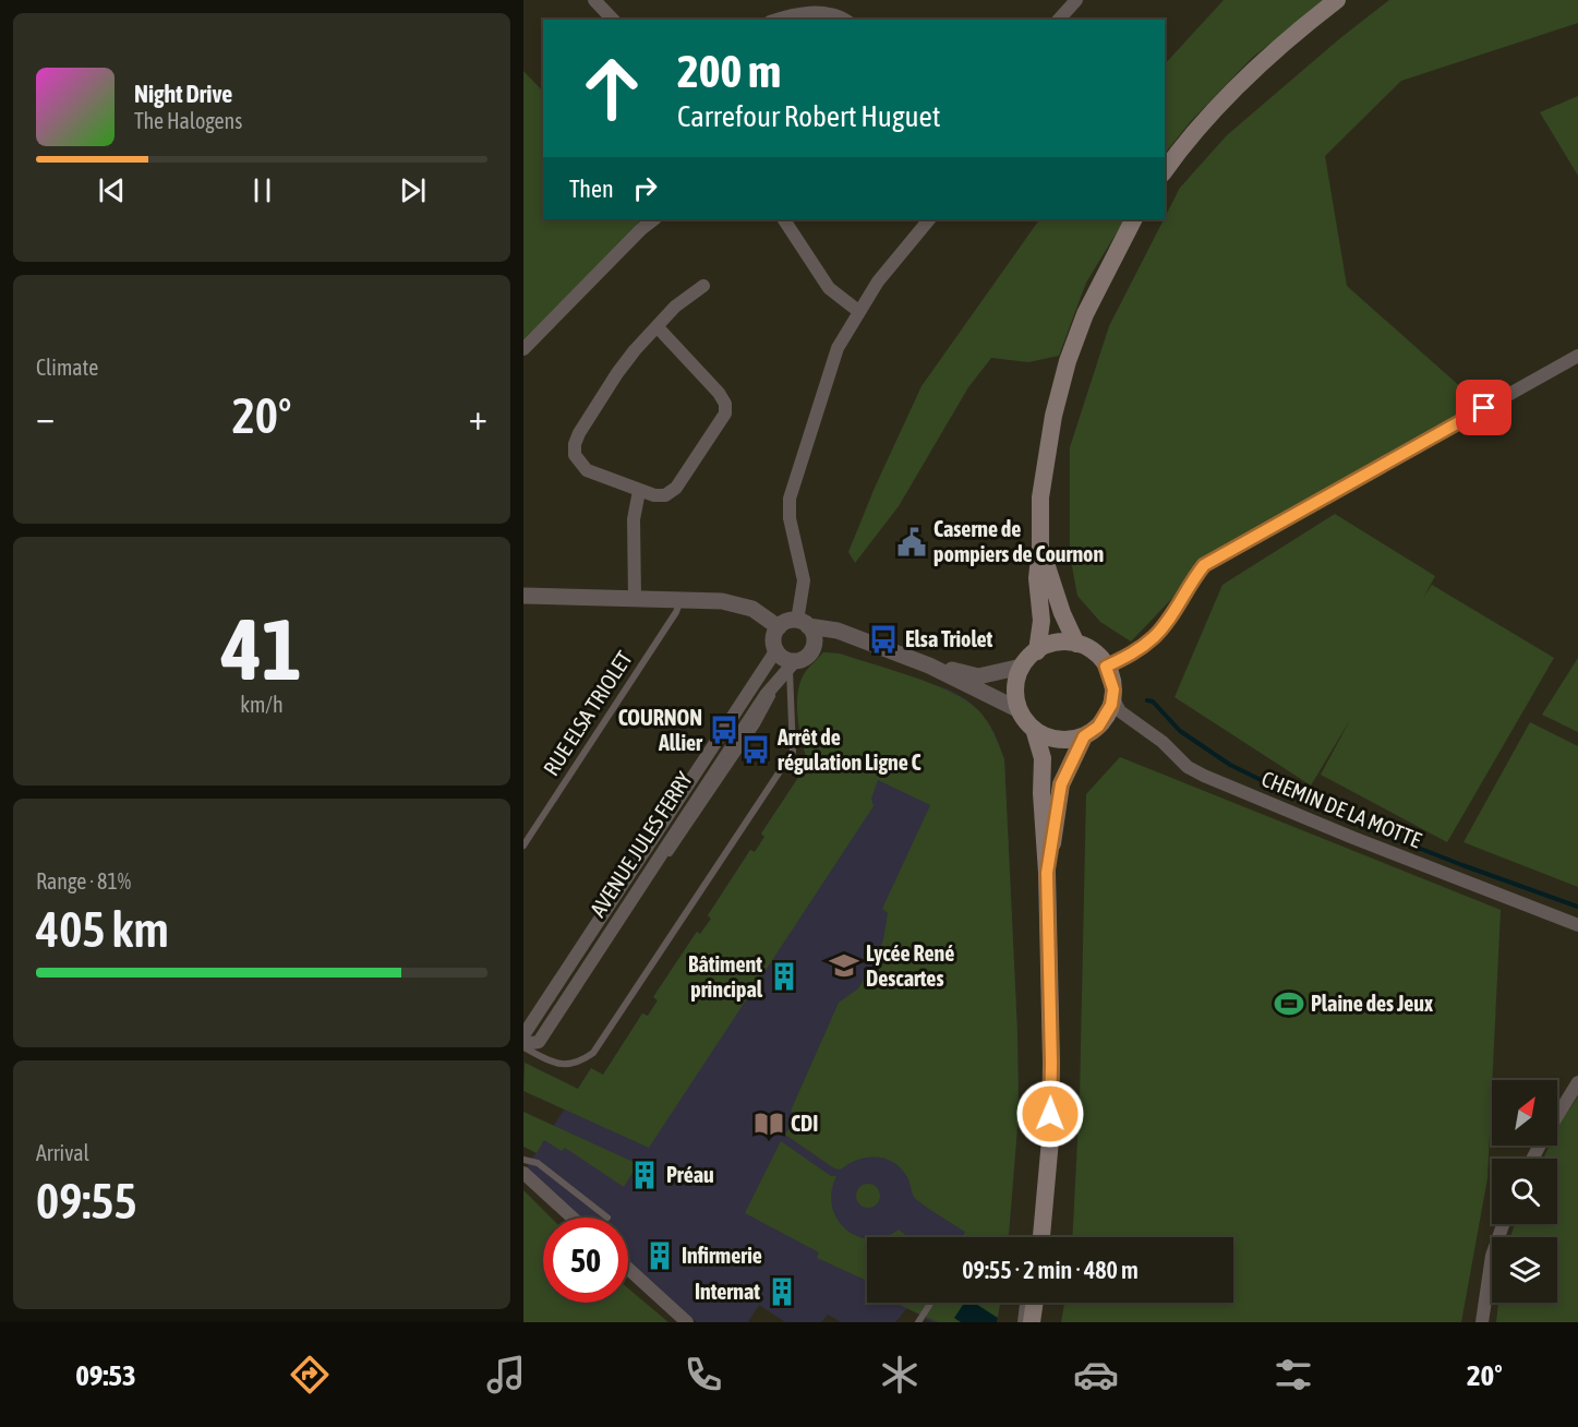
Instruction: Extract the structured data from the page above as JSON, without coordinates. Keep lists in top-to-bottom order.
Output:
{
  "streets": {
    "street": ["CHEMIN DE LA MOTTE", "AVENUE JULES FERRY"],
    "lane": ["RUE ELSA TRIOLET"]
  },
  "places": {
    "public building": ["Caserne de pompiers de Cournon"],
    "bus stop": ["Elsa Triolet", "COURNON Allier", "Arrêt de régulation Ligne C"],
    "school or university": ["Lycée René Descartes"],
    "building": [
      "Bâtiment principal",
      "Préau",
      "Infirmerie",
      "Internat"
    ],
    "sports": ["Plaine des Jeux"],
    "library": ["CDI"]
  },
  "north": "top right",
  "page": {
    "turn": ["200 m", "Carrefour Robert Huguet"],
    "song": ["Night Drive", "The Halogens"],
    "then": "Then",
    "tile": [
      "Climate",
      ["41", "km/h"],
      ["Range · 81%", "405 km"],
      ["Arrival", "09:55"]
    ],
    "heat": ["−", "20°", "+"],
    "limit": "50",
    "trip": "09:55 · 2 min · 480 m",
    "tabs": ["09:53", "20°"]
  }
}
